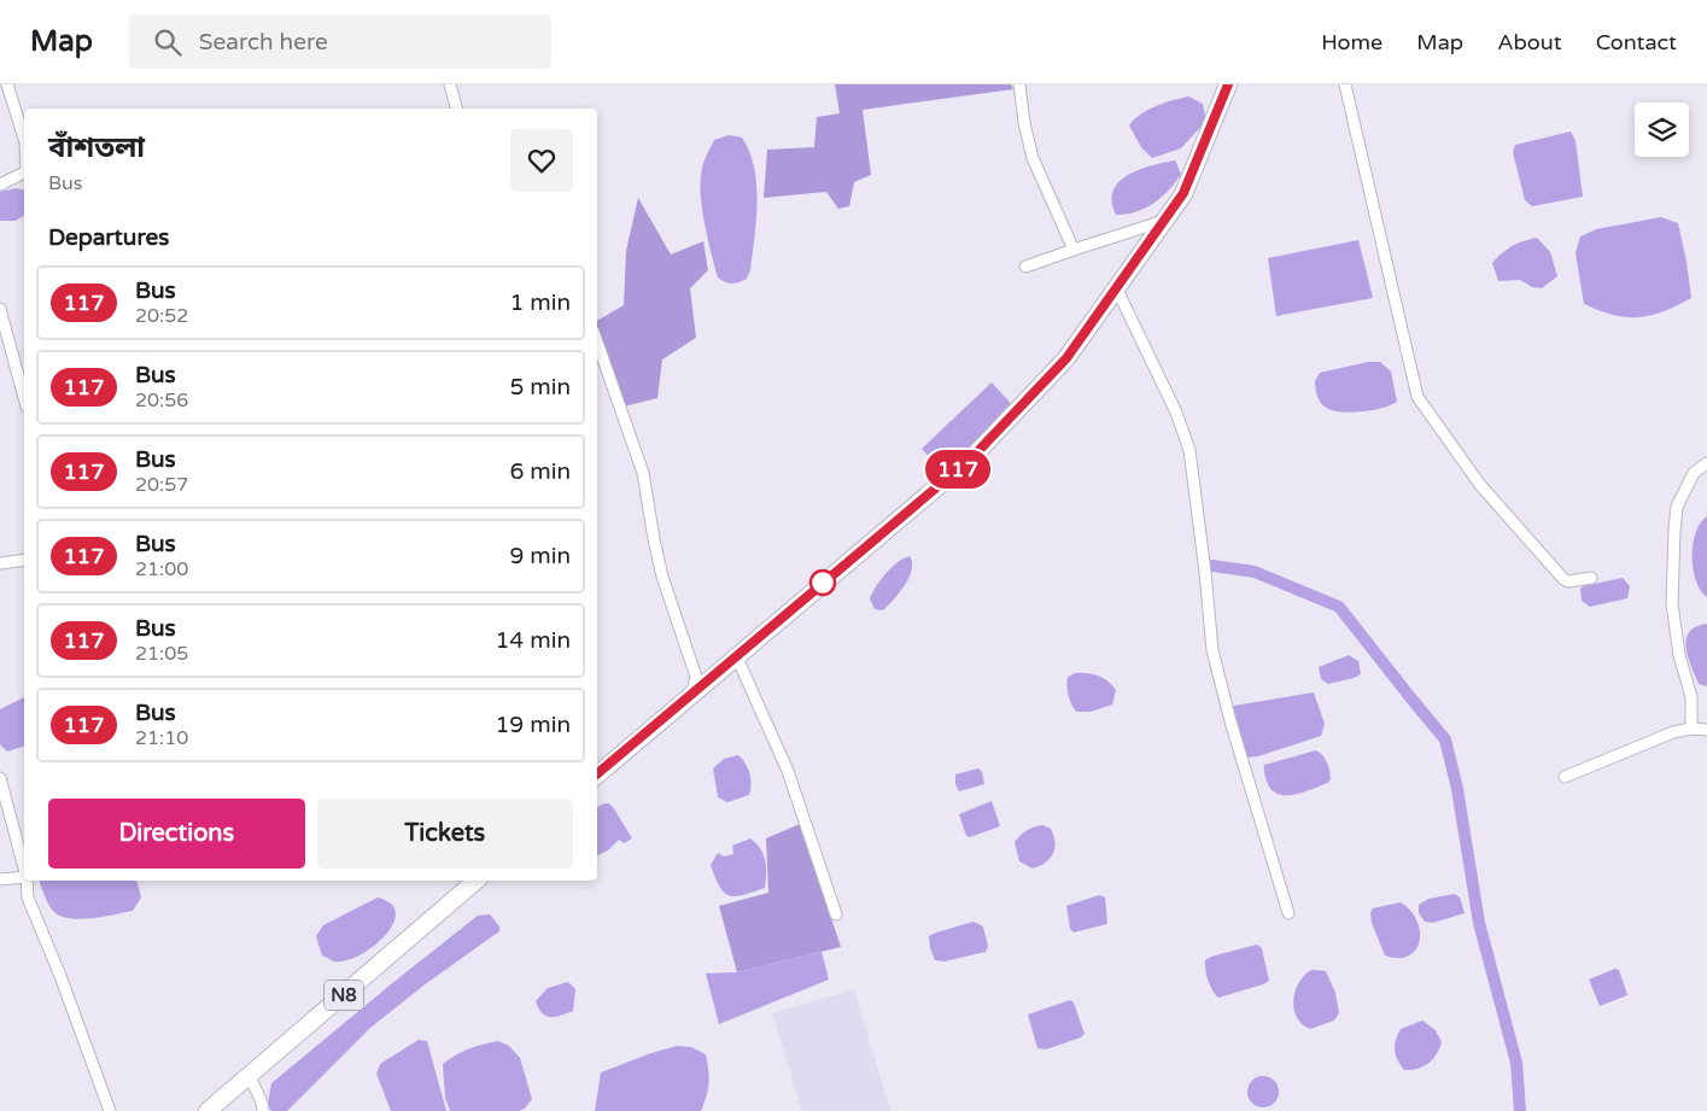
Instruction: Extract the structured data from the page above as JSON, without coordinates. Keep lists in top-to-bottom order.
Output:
{
  "streets": {
    "highway": ["N8"]
  },
  "lines": ["bus line 117"],
  "page": {
    "header": "Map",
    "search": "Search here",
    "nav": [
      "Home",
      "Map",
      "About",
      "Contact"
    ],
    "on_map": "117",
    "heading": [
      ["বাঁশতলা", "Bus"],
      "Departures"
    ],
    "list": [
      {
        "mark": "117",
        "name": "Bus",
        "note": "20:52",
        "value": "1 min"
      },
      {
        "mark": "117",
        "name": "Bus",
        "note": "20:56",
        "value": "5 min"
      },
      {
        "mark": "117",
        "name": "Bus",
        "note": "20:57",
        "value": "6 min"
      },
      {
        "mark": "117",
        "name": "Bus",
        "note": "21:00",
        "value": "9 min"
      },
      {
        "mark": "117",
        "name": "Bus",
        "note": "21:05",
        "value": "14 min"
      },
      {
        "mark": "117",
        "name": "Bus",
        "note": "21:10",
        "value": "19 min"
      }
    ],
    "buttons": ["Directions", "Tickets"]
  }
}
